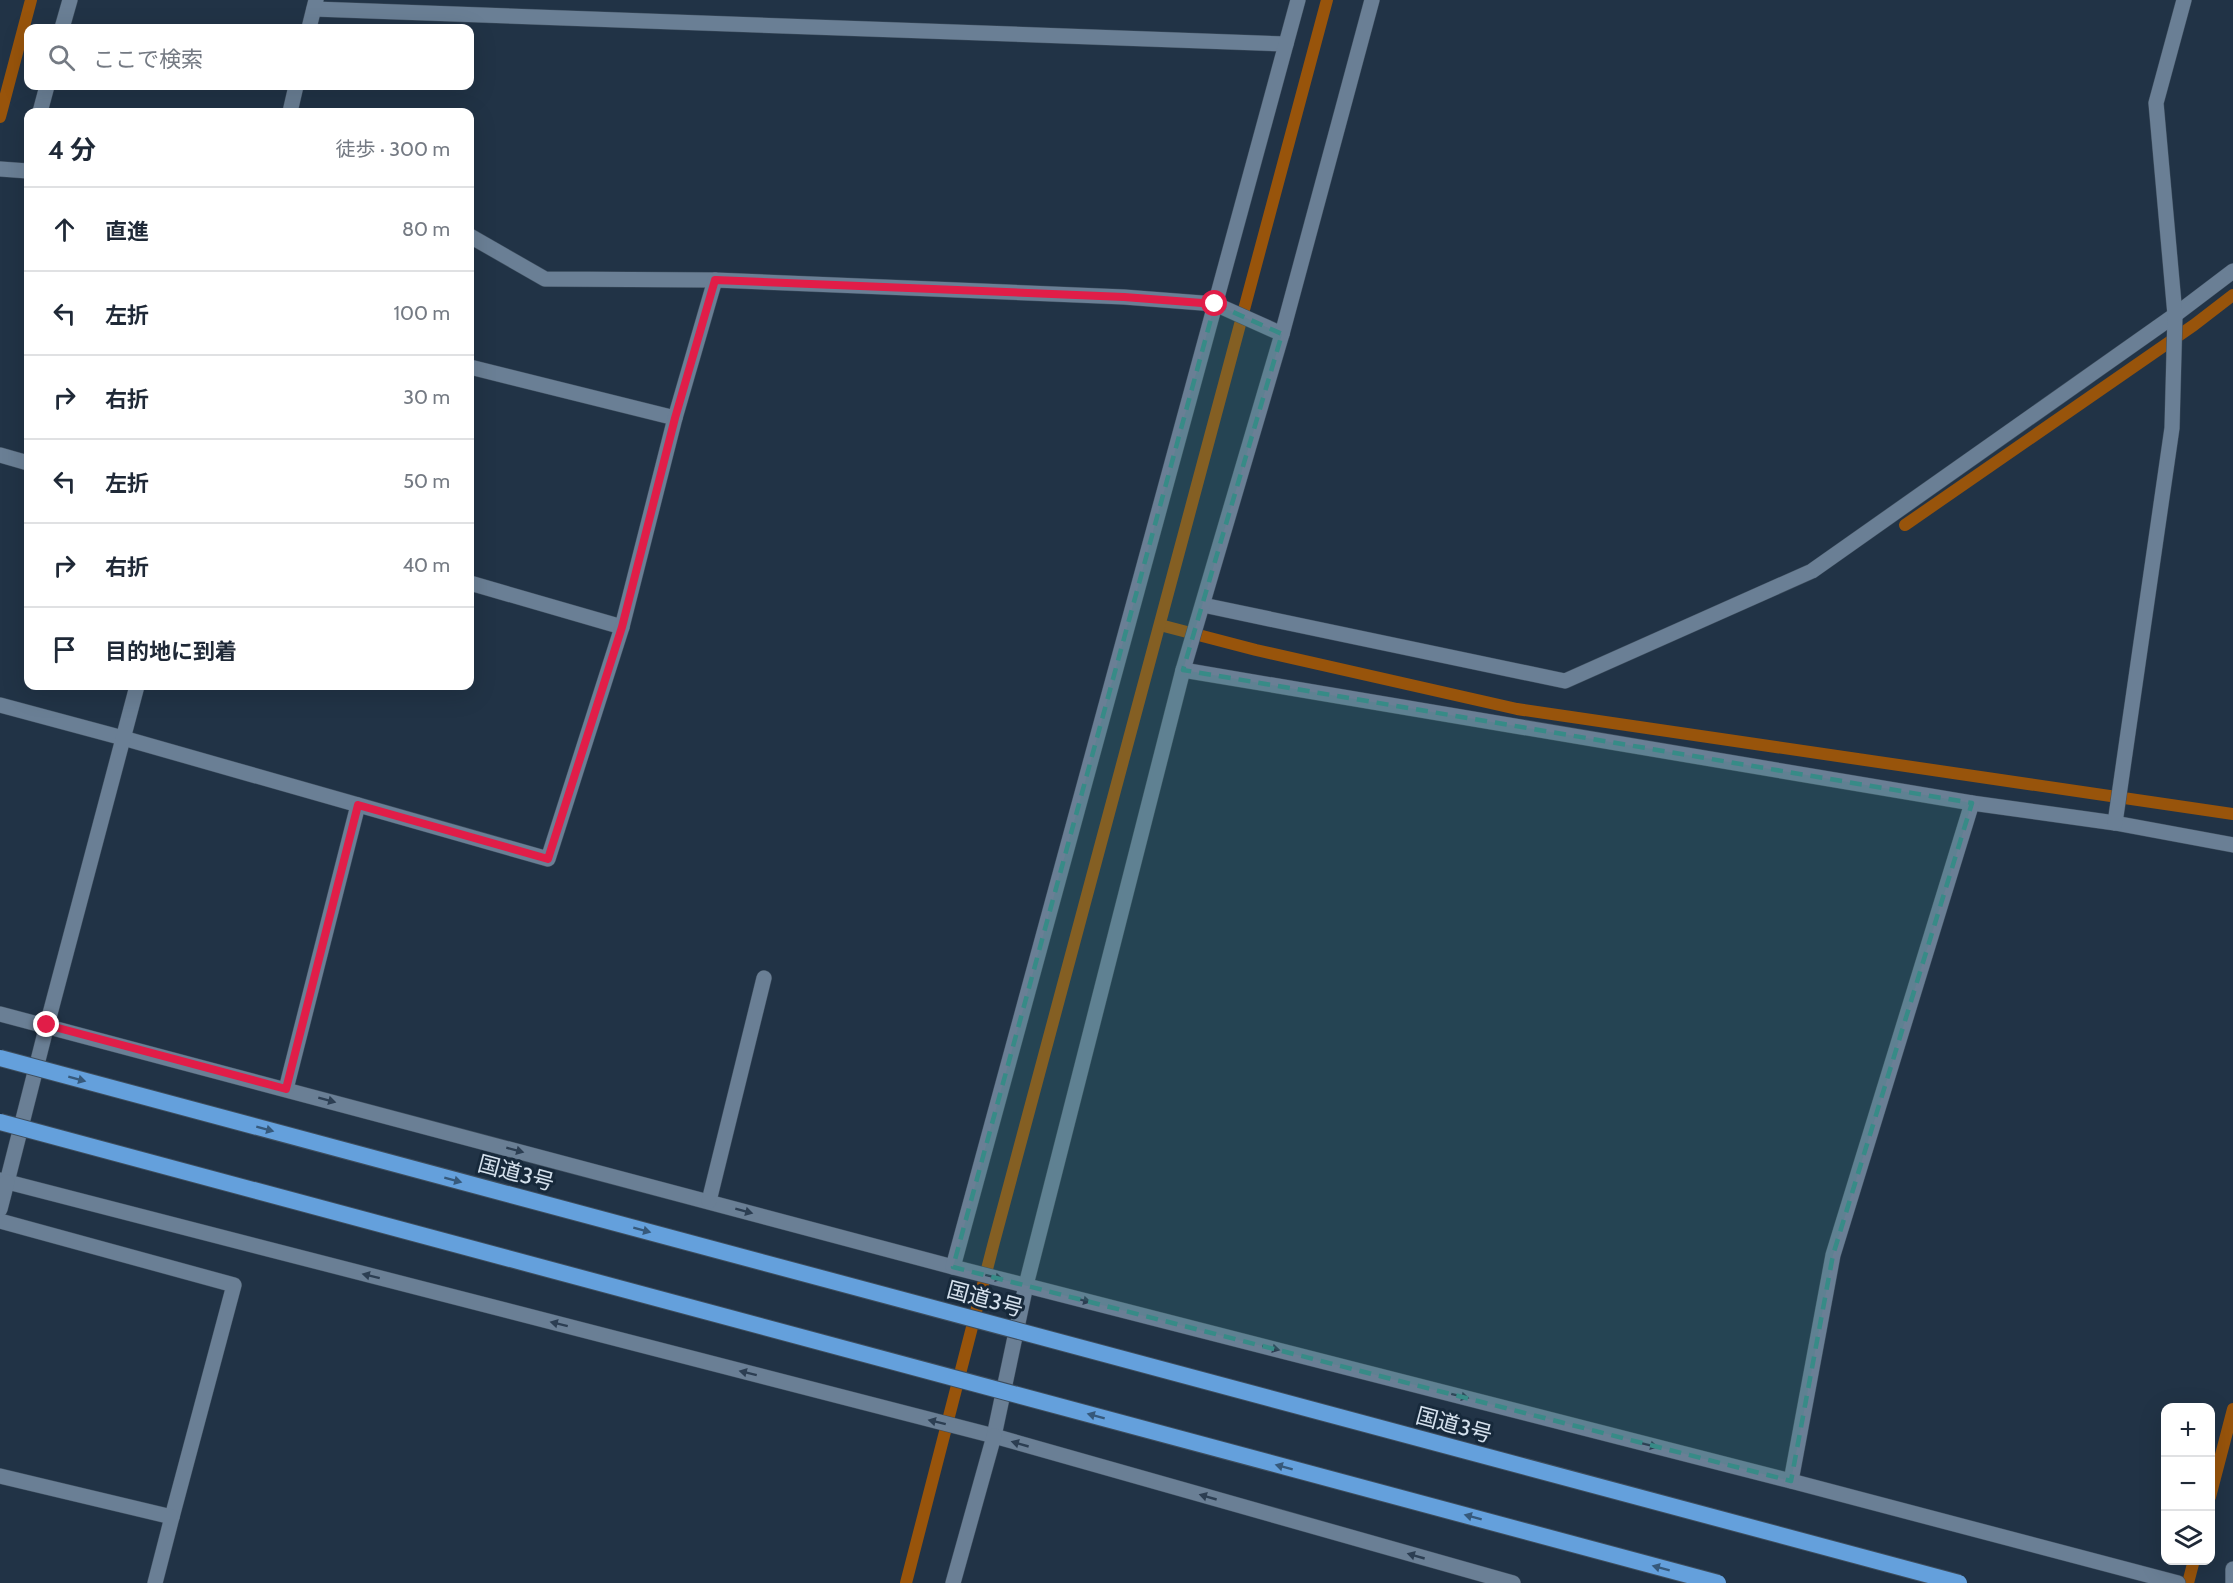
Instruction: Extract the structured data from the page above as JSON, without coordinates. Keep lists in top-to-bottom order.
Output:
{
  "streets": {
    "highway": ["国道3号"]
  },
  "page": {
    "search": "ここで検索",
    "heading": ["4 分", "徒歩 · 300 m"],
    "list": [
      ["直進", "80 m"],
      ["左折", "100 m"],
      ["右折", "30 m"],
      ["左折", "50 m"],
      ["右折", "40 m"],
      "目的地に到着"
    ],
    "map_buttons": ["+", "−"]
  }
}
